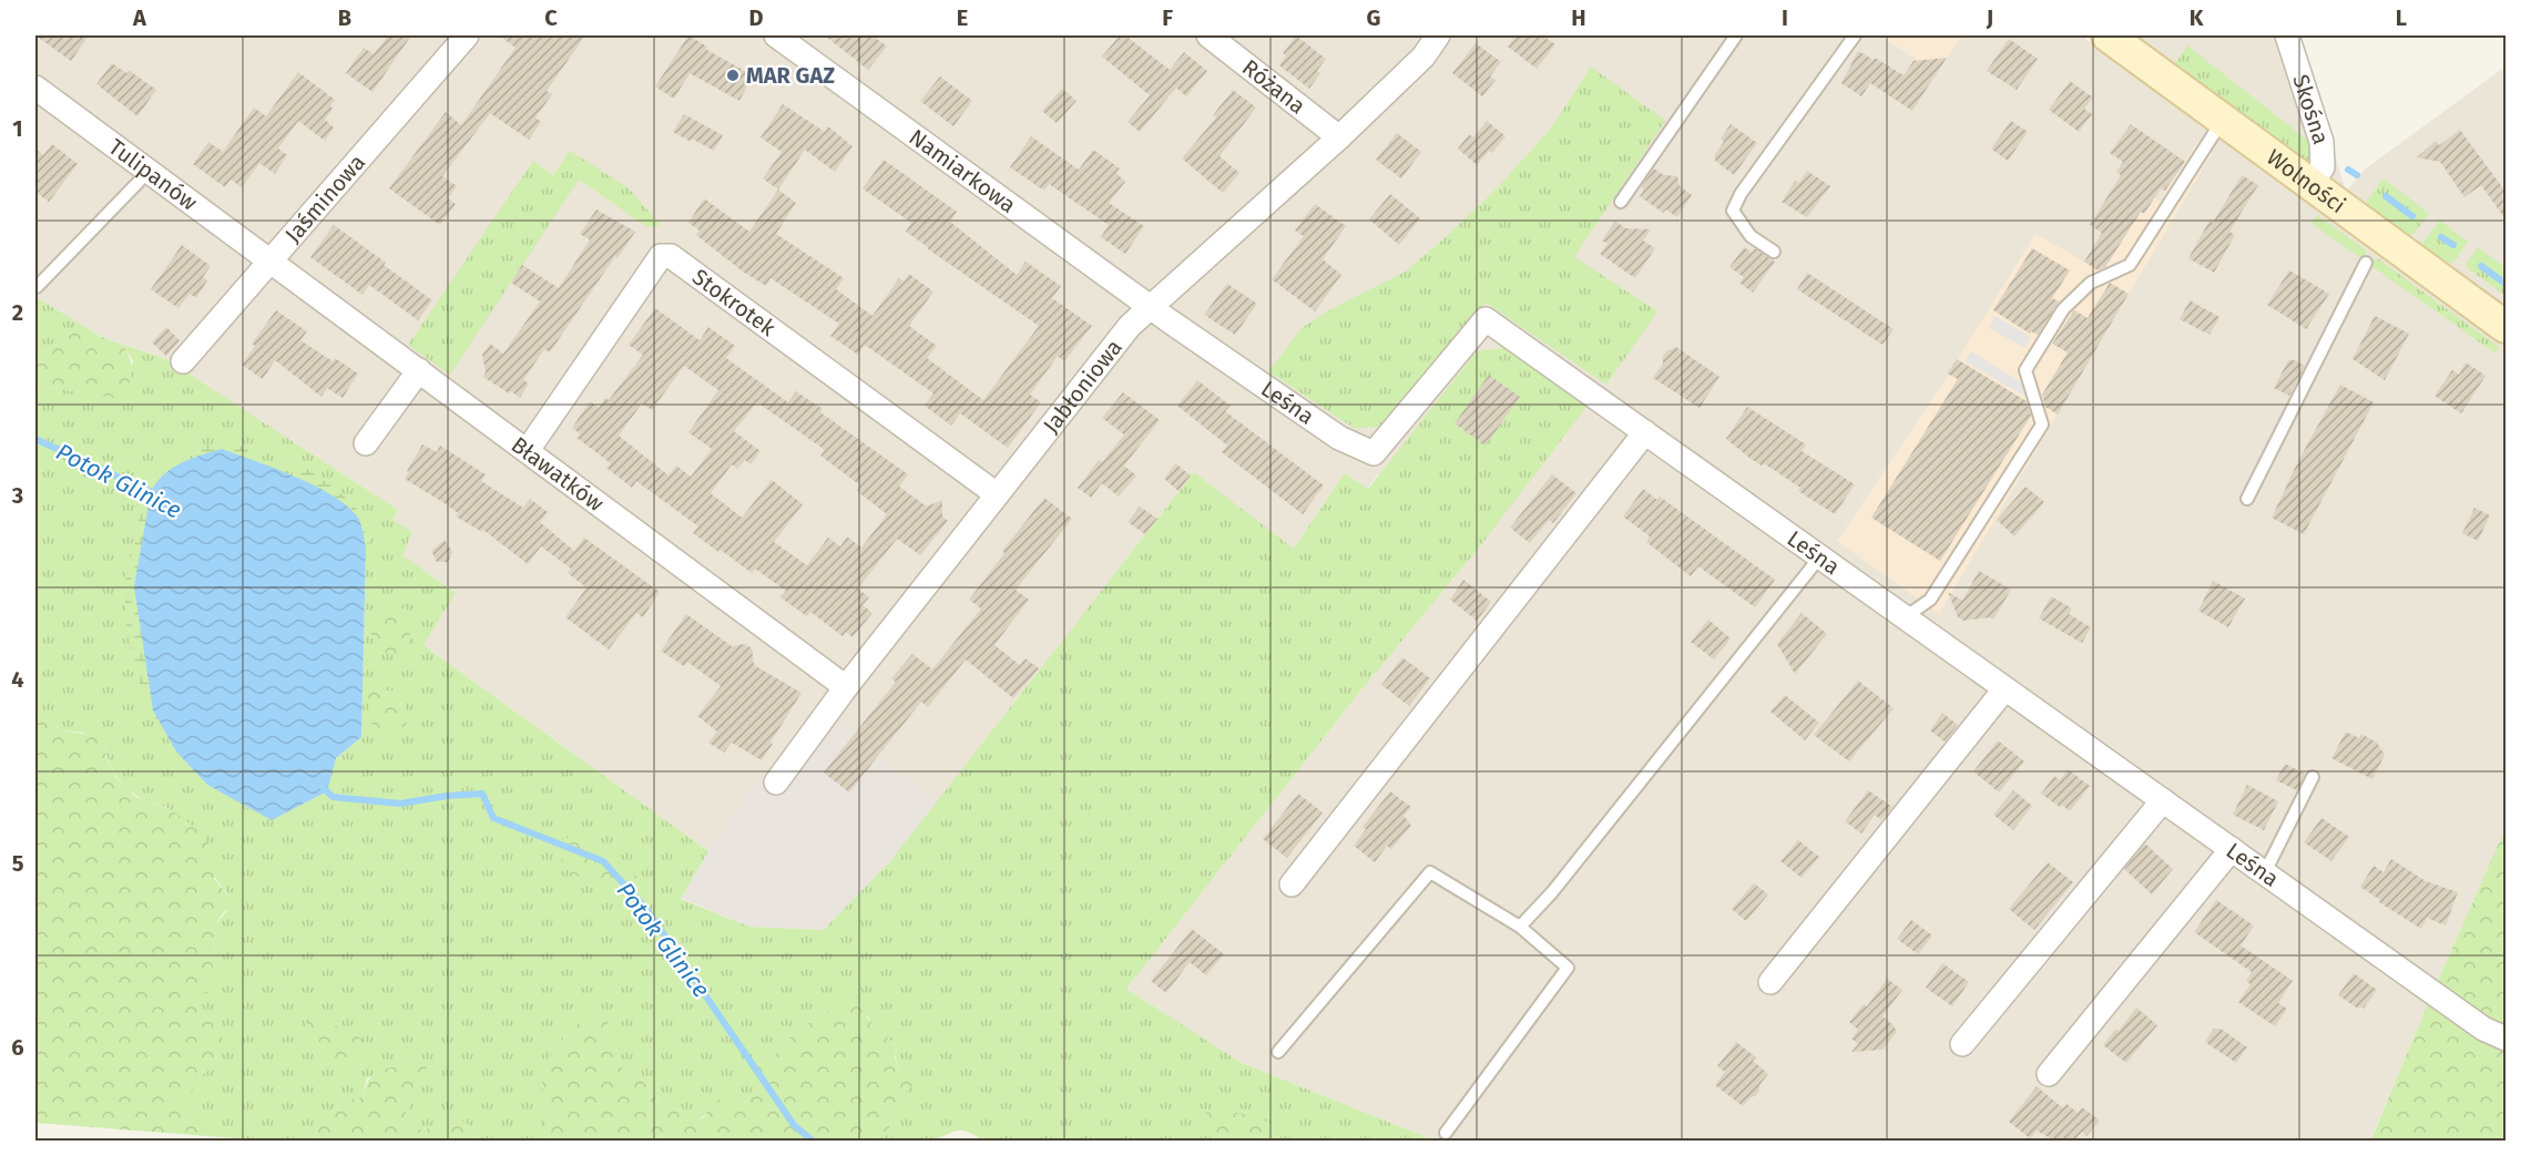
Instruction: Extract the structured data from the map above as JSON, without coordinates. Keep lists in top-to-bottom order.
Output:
{
  "streets": {
    "street": [
      "Różana",
      "Skośna",
      "Namiarkowa",
      "Tulipanów",
      "Wolności",
      "Jaśminowa",
      "Stokrotek",
      "Jabłoniowa",
      "Leśna",
      "Bławatków"
    ]
  },
  "crossings": [
    ["Różana", "Jabłoniowa"],
    ["Skośna", "Wolności"],
    ["Namiarkowa", "Jabłoniowa"],
    ["Namiarkowa", "Leśna"],
    ["Tulipanów", "Jaśminowa"],
    ["Tulipanów", "Bławatków"],
    ["Jaśminowa", "Bławatków"],
    ["Stokrotek", "Jabłoniowa"],
    ["Stokrotek", "Bławatków"],
    ["Jabłoniowa", "Leśna"],
    ["Jabłoniowa", "Bławatków"]
  ],
  "water": ["Potok Glinice"],
  "places": ["MAR GAZ"],
  "grid": {
    "columns": [
      "A",
      "B",
      "C",
      "D",
      "E",
      "F",
      "G",
      "H",
      "I",
      "J",
      "K",
      "L"
    ],
    "rows": [
      "1",
      "2",
      "3",
      "4",
      "5",
      "6"
    ]
  }
}
